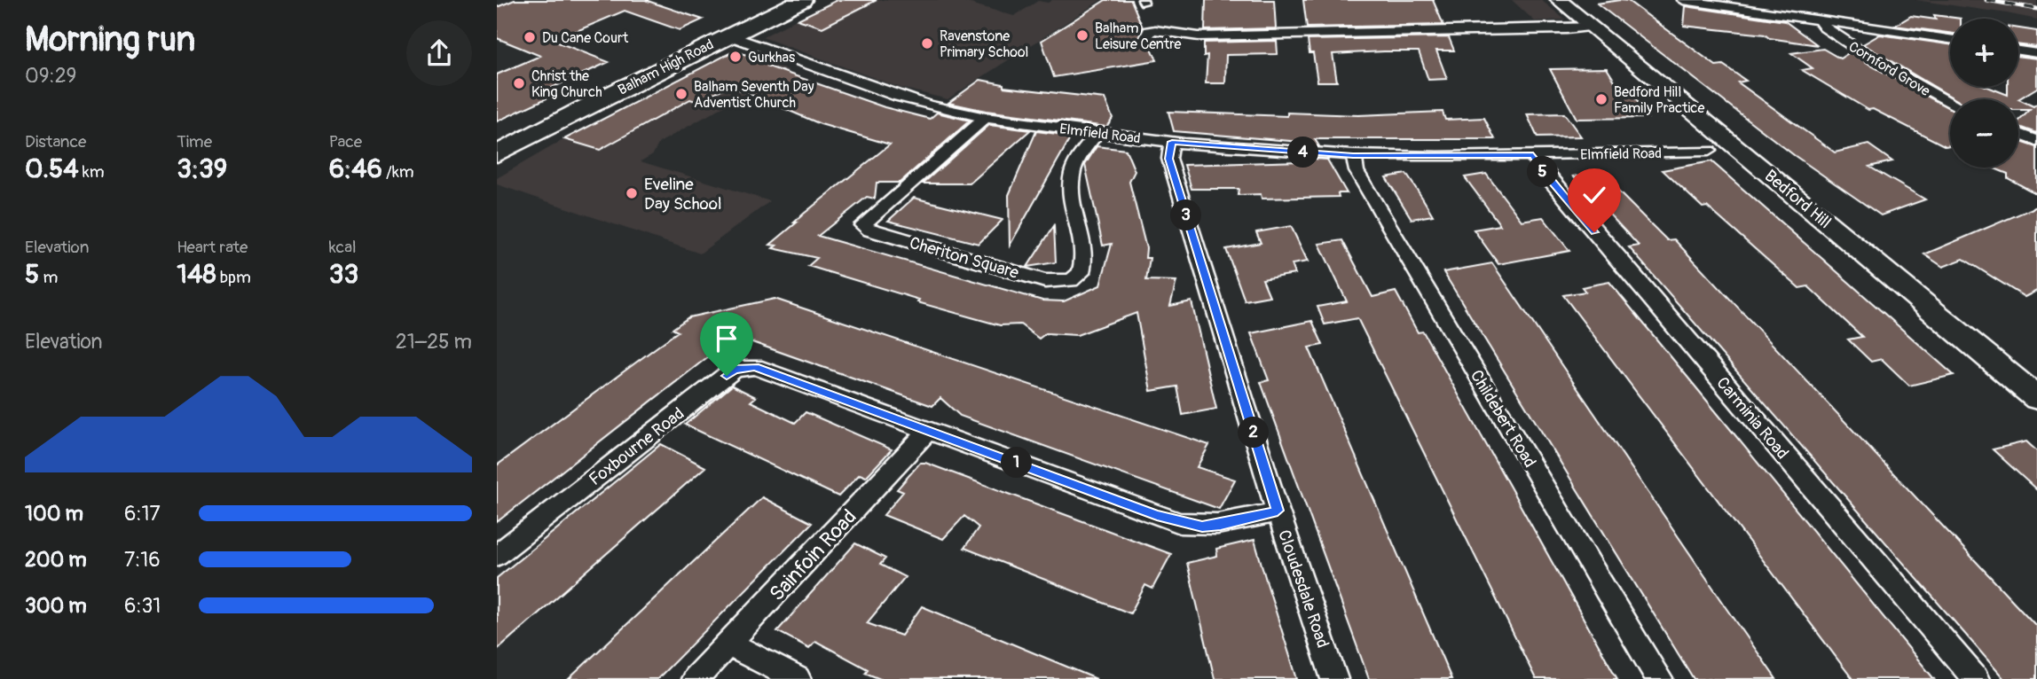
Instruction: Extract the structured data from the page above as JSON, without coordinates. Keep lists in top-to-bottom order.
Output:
{
  "streets": {
    "highway": ["Balham High Road"],
    "main road": ["Bedford Hill"],
    "street": [
      "Cornford Grove",
      "Elmfield Road",
      "Cheriton Square",
      "Carminia Road",
      "Childebert Road",
      "Foxbourne Road",
      "Sainfoin Road",
      "Cloudesdale Road"
    ]
  },
  "crossings": [
    ["Balham High Road", "Elmfield Road"],
    ["Elmfield Road", "Cheriton Square"],
    ["Elmfield Road", "Carminia Road"],
    ["Elmfield Road", "Childebert Road"],
    ["Elmfield Road", "Cloudesdale Road"],
    ["Foxbourne Road", "Sainfoin Road"],
    ["Foxbourne Road", "Cloudesdale Road"]
  ],
  "places": [
    "Balham Leisure Centre",
    "Du Cane Court",
    "Ravenstone Primary School",
    "Gurkhas",
    "Christ the King Church",
    "Balham Seventh Day Adventist Church",
    "Bedford Hill Family Practice",
    "Eveline Day School"
  ],
  "page": {
    "heading": ["Morning run", "09:29"],
    "map_buttons": ["+", "−"],
    "stats": [
      ["Distance", "0.54 km"],
      ["Time", "3:39"],
      ["Pace", "6:46 /km"],
      ["Elevation", "5 m"],
      ["Heart rate", "148 bpm"],
      ["kcal", "33"]
    ],
    "pins": [
      "4",
      "5",
      "3",
      "2",
      "1"
    ],
    "chart": ["Elevation", "21–25 m"],
    "list": [
      {
        "name": "100 m",
        "note": "6:17"
      },
      {
        "name": "200 m",
        "note": "7:16"
      },
      {
        "name": "300 m",
        "note": "6:31"
      }
    ]
  }
}
